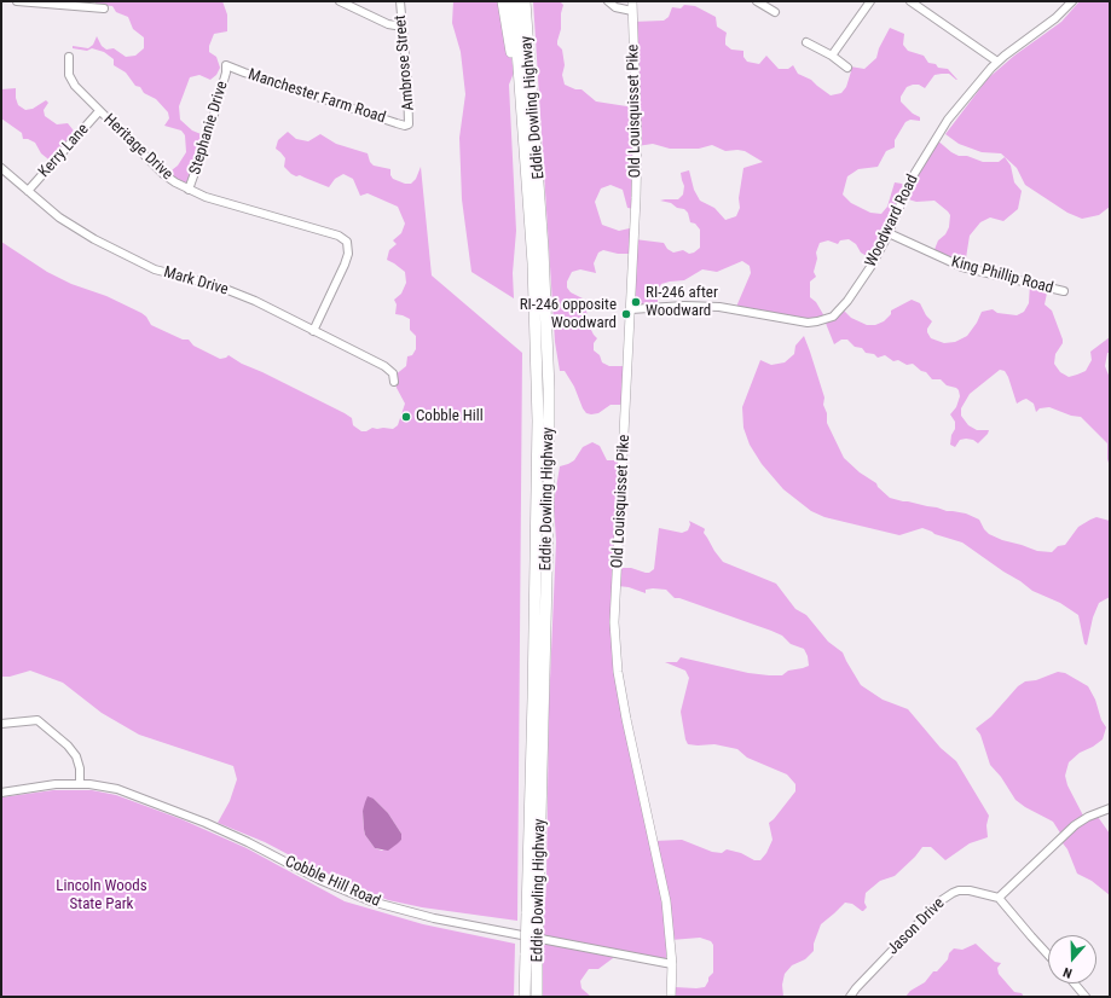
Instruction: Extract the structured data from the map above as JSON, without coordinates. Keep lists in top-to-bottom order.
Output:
{
  "streets": {
    "highway": ["Eddie Dowling Highway"],
    "main road": ["Old Louisquisset Pike"],
    "street": [
      "Ambrose Street",
      "Manchester Farm Road",
      "Stephanie Drive",
      "Heritage Drive",
      "Kerry Lane",
      "Woodward Road",
      "King Phillip Road",
      "Mark Drive",
      "Cobble Hill Road",
      "Jason Drive"
    ]
  },
  "crossings": [
    ["Ambrose Street", "Manchester Farm Road"],
    ["Manchester Farm Road", "Stephanie Drive"],
    ["Old Louisquisset Pike", "Woodward Road"],
    ["Old Louisquisset Pike", "Cobble Hill Road"],
    ["Stephanie Drive", "Heritage Drive"],
    ["Heritage Drive", "Kerry Lane"],
    ["Heritage Drive", "Mark Drive"],
    ["Kerry Lane", "Mark Drive"],
    ["Woodward Road", "King Phillip Road"]
  ],
  "parks": ["Lincoln Woods State Park"],
  "places": ["RI-246 after Woodward", "RI-246 opposite Woodward", "Cobble Hill"],
  "north": "bottom"
}
